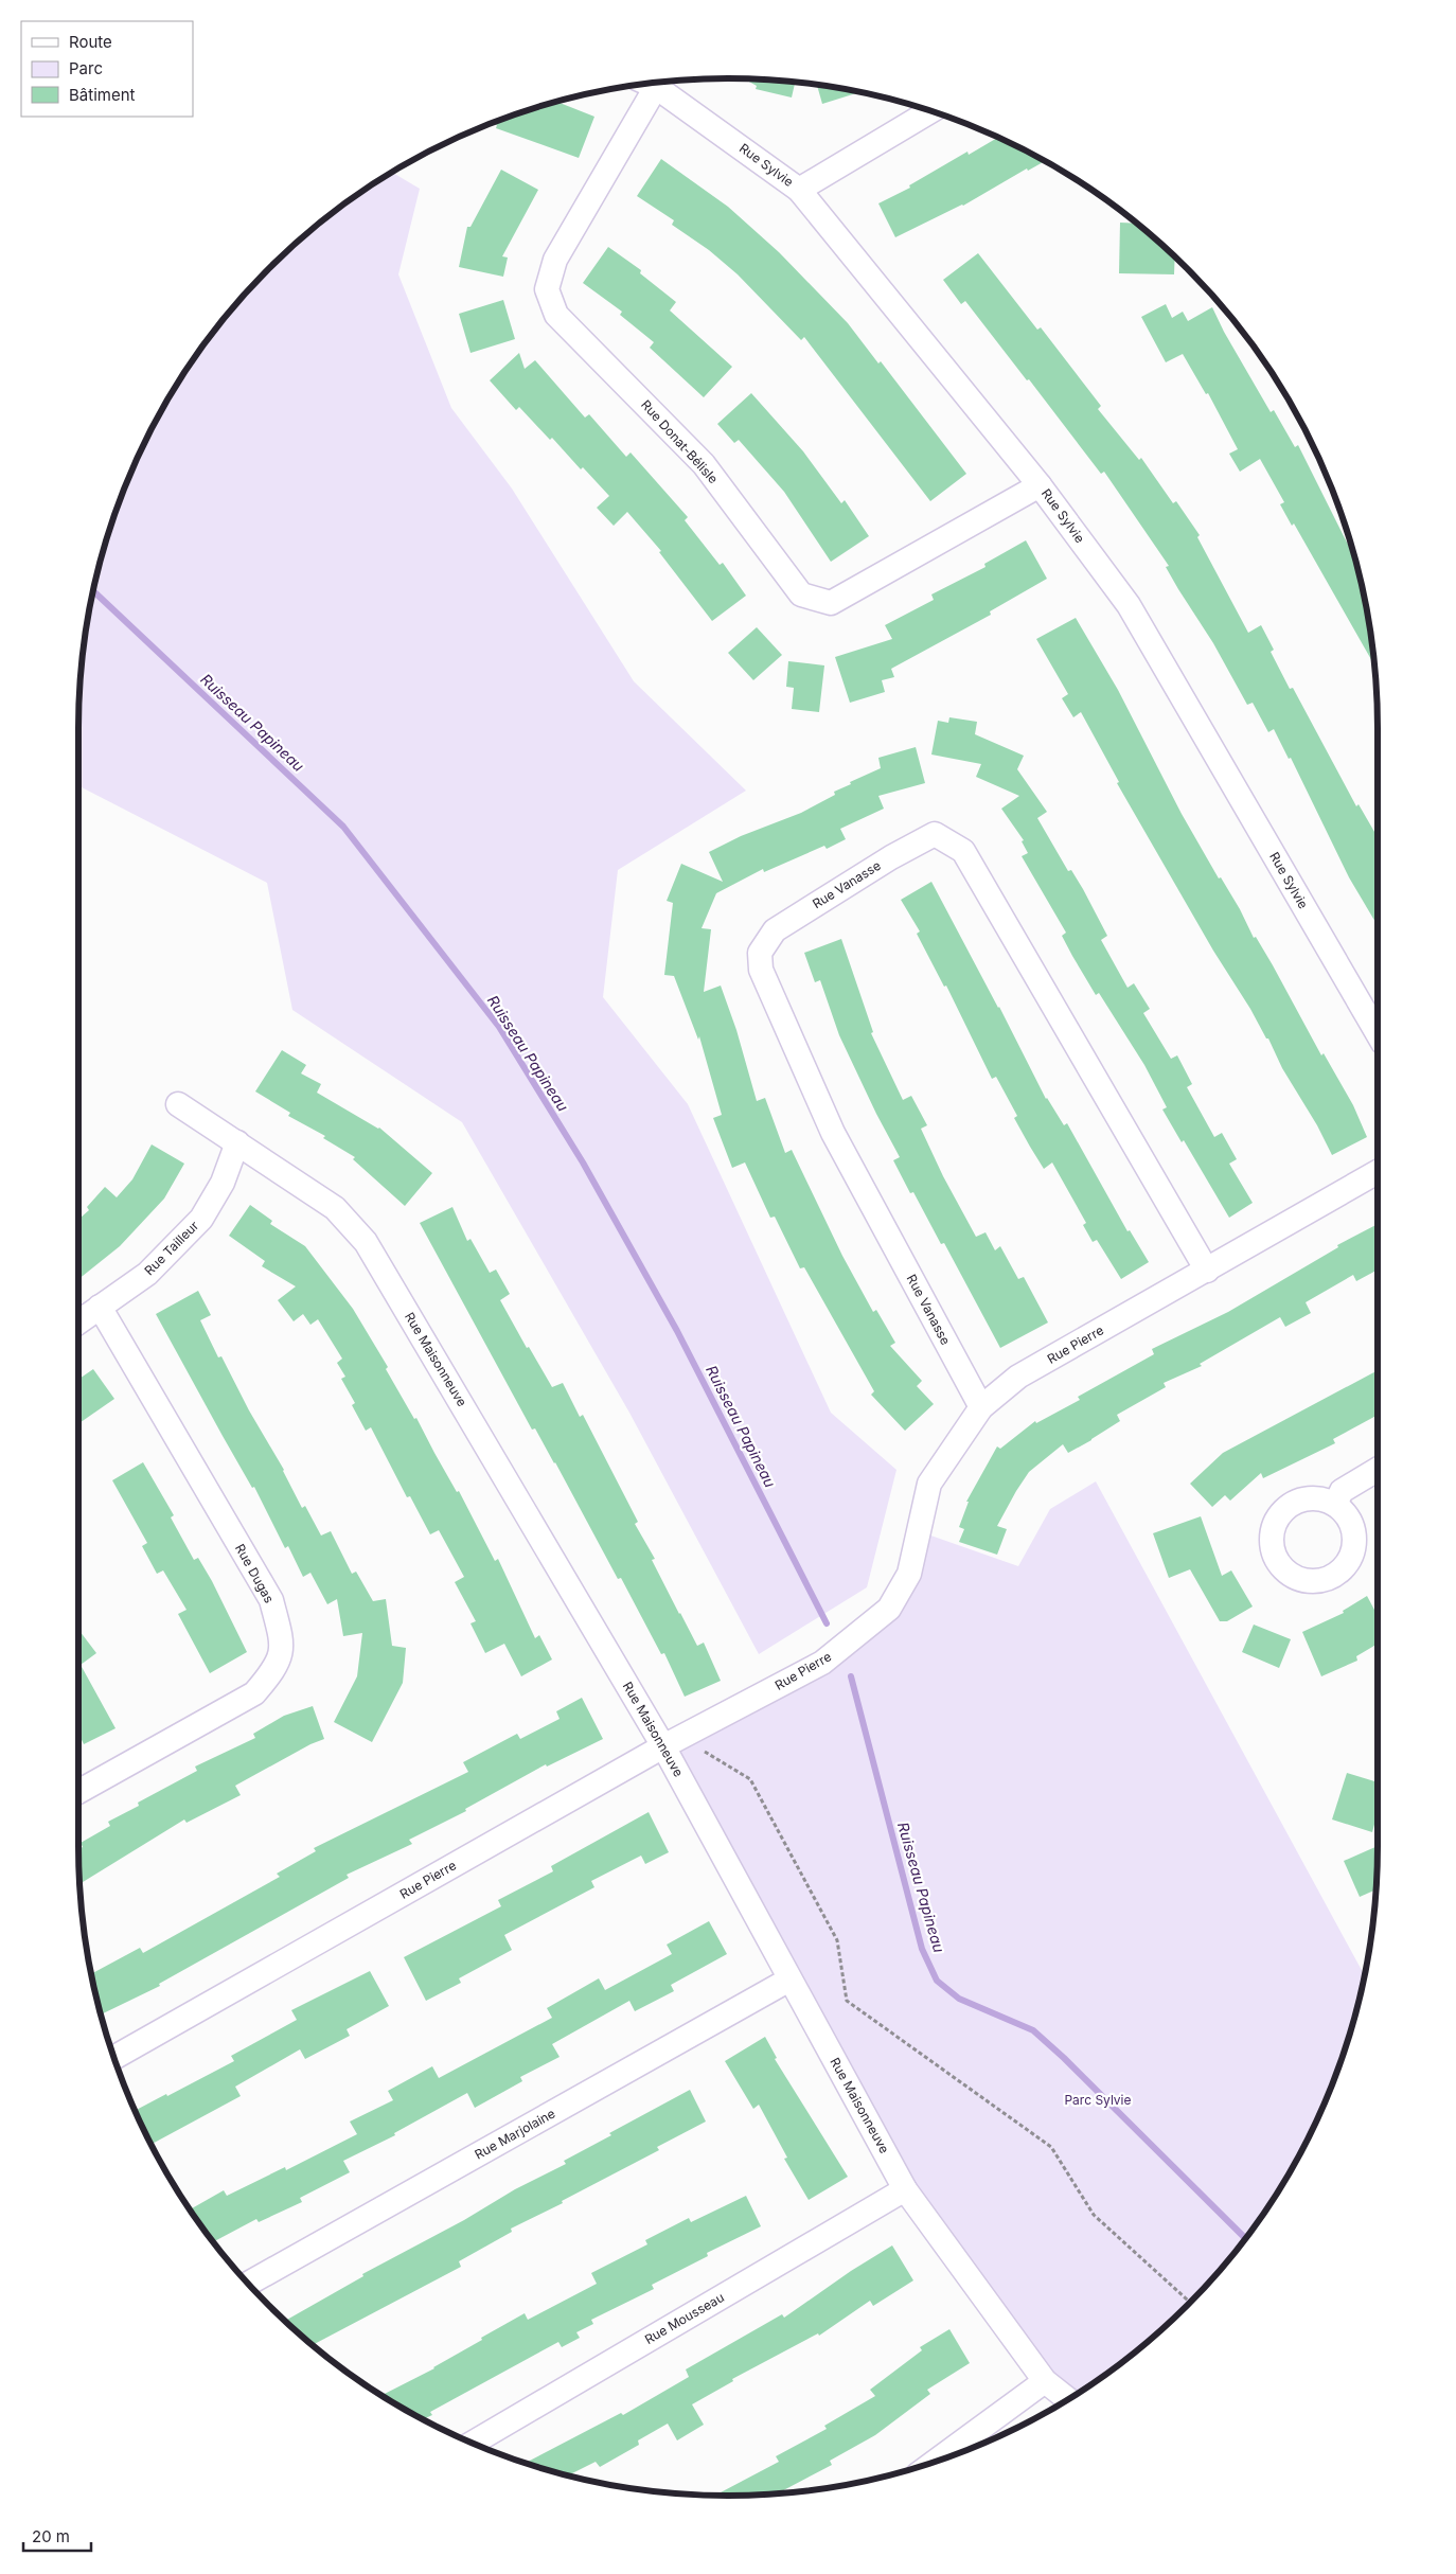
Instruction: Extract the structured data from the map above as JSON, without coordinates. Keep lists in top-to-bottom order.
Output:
{
  "streets": {
    "street": [
      "Rue Sylvie",
      "Rue Donat-Bélisle",
      "Rue Vanasse",
      "Rue Tailleur",
      "Rue Pierre",
      "Rue Maisonneuve",
      "Rue Dugas",
      "Rue Marjolaine",
      "Rue Mousseau"
    ]
  },
  "crossings": [
    ["Rue Sylvie", "Rue Donat-Bélisle"],
    ["Rue Vanasse", "Rue Pierre"],
    ["Rue Tailleur", "Rue Maisonneuve"],
    ["Rue Tailleur", "Rue Dugas"],
    ["Rue Pierre", "Rue Maisonneuve"],
    ["Rue Maisonneuve", "Rue Marjolaine"],
    ["Rue Maisonneuve", "Rue Mousseau"]
  ],
  "water": ["Ruisseau Papineau"],
  "parks": ["Parc Sylvie"],
  "legend": ["Route", "Parc", "Bâtiment"],
  "scale_bar": "20 m"
}
